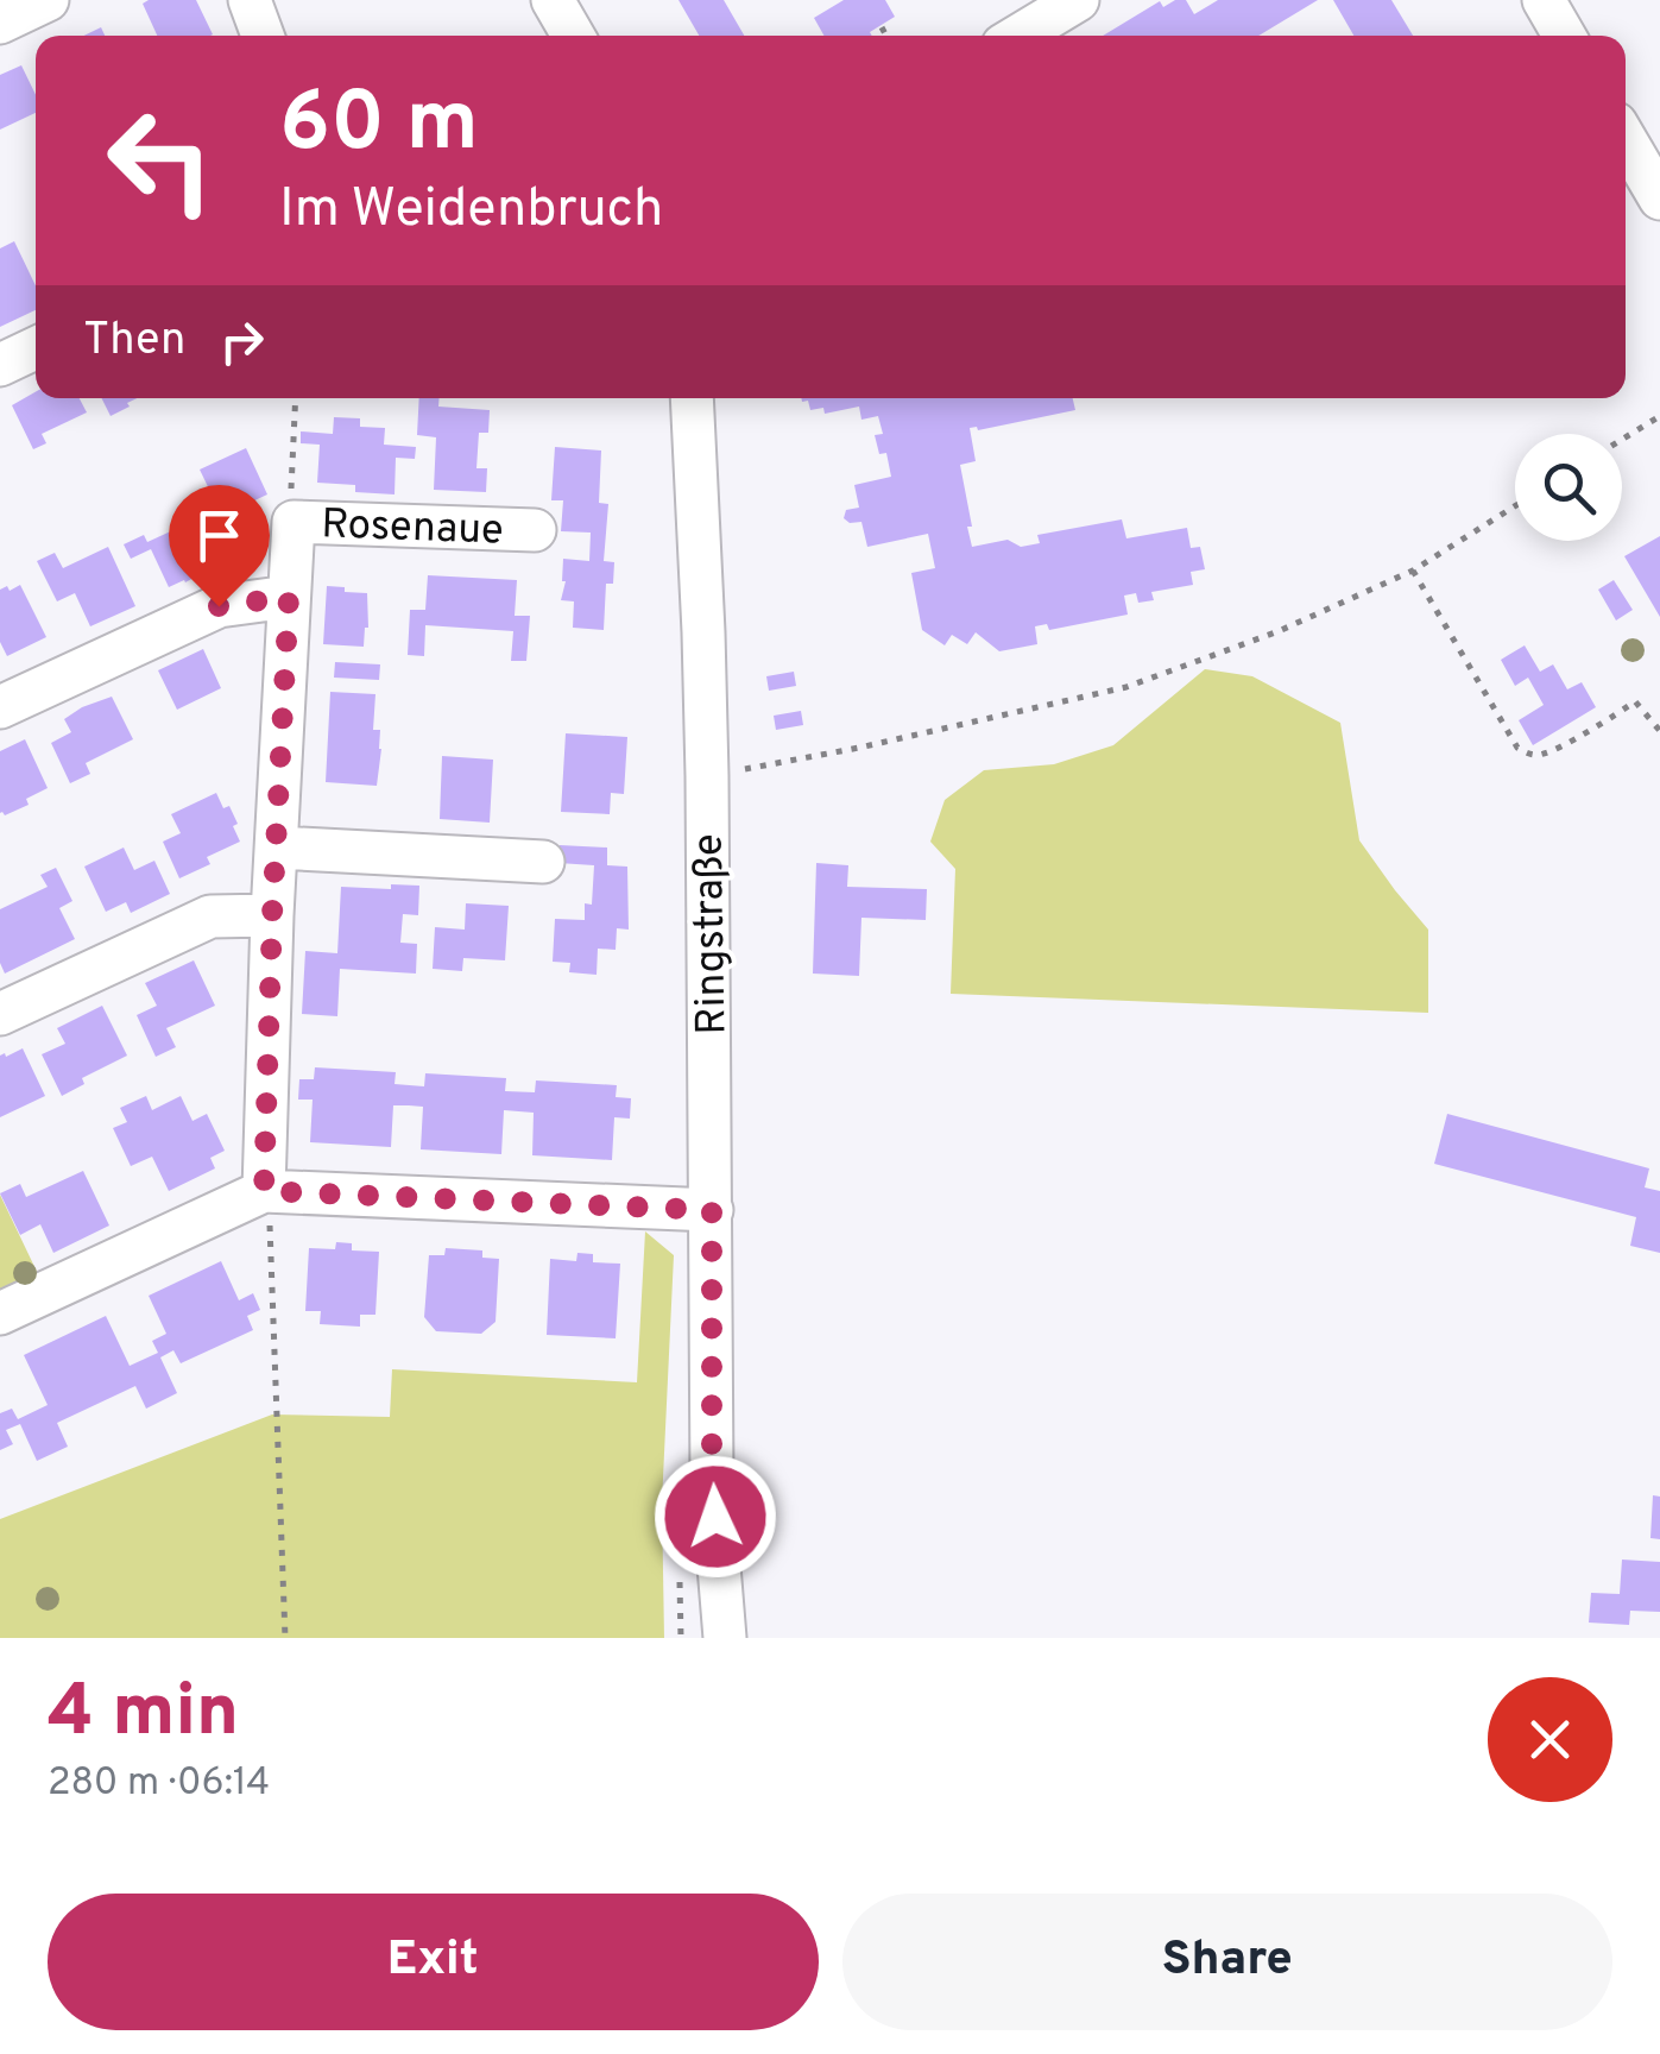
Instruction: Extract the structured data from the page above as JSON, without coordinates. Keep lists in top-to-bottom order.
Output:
{
  "streets": {
    "street": ["Rosenaue", "Ringstraße"]
  },
  "page": {
    "turn": ["60 m", "Im Weidenbruch"],
    "then": "Then",
    "heading": ["4 min", "280 m · 06:14"],
    "buttons": ["Exit", "Share"]
  }
}
